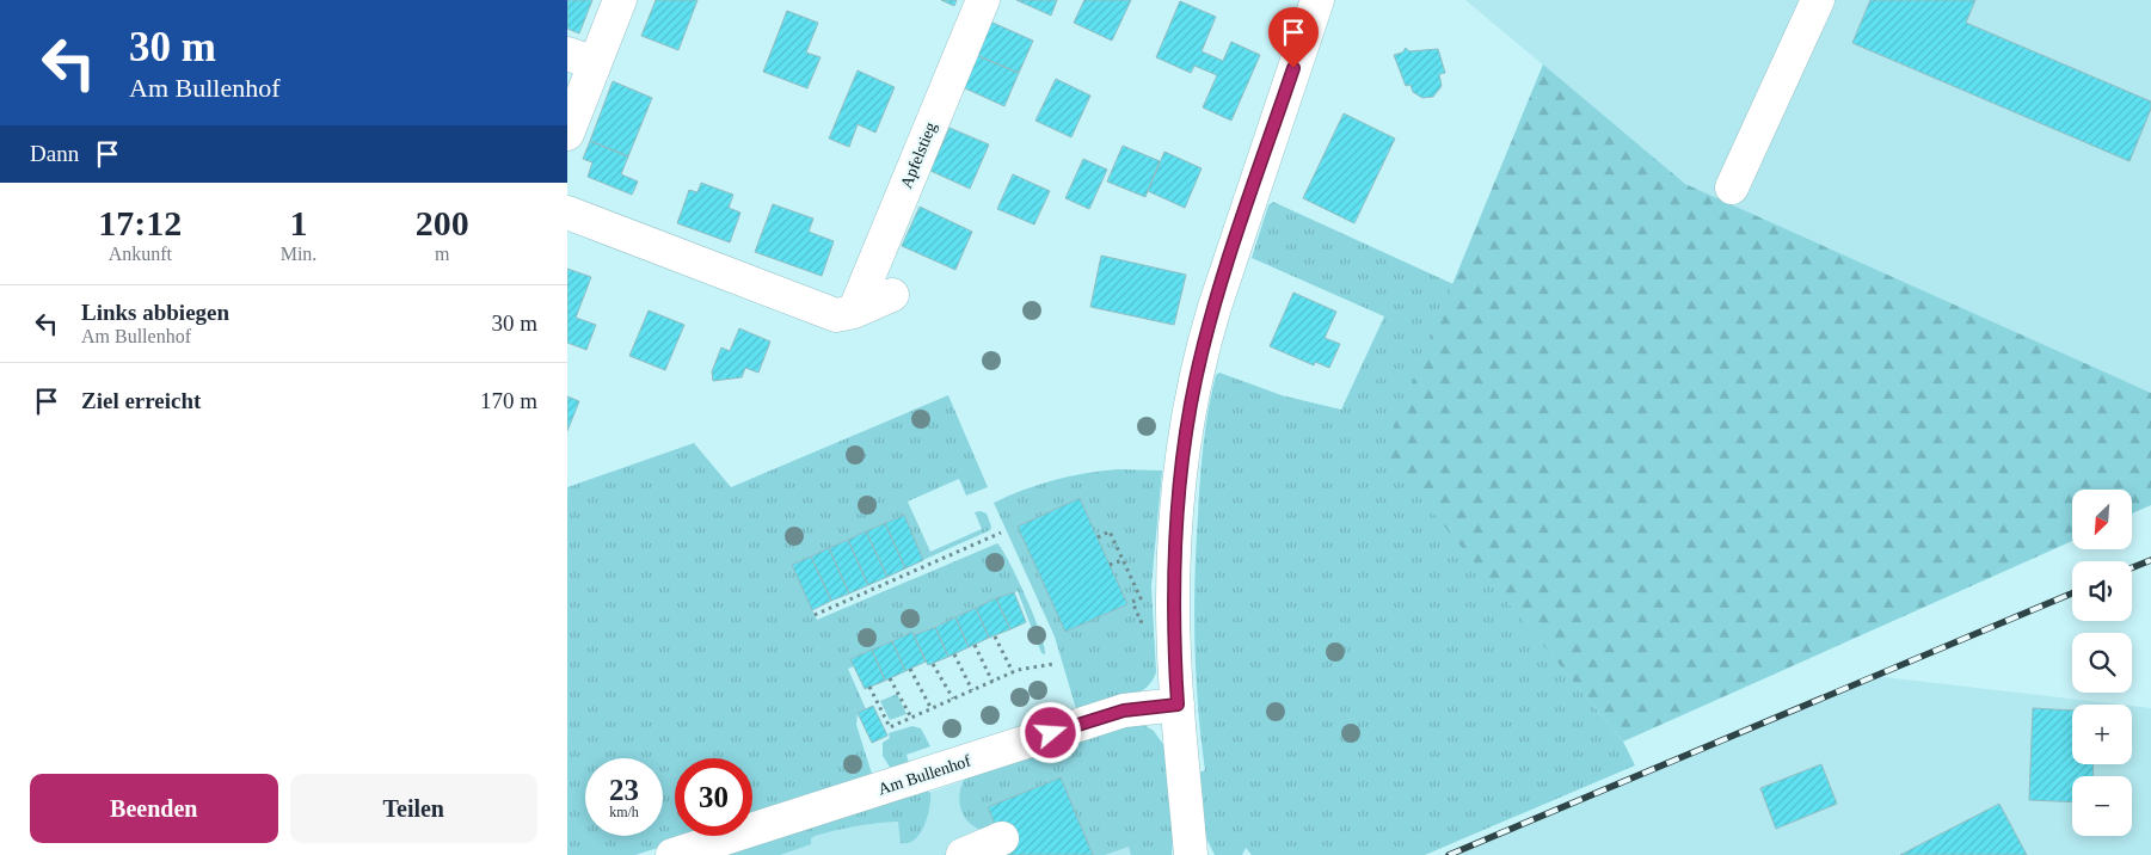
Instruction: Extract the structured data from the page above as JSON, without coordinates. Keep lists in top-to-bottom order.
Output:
{
  "streets": {
    "street": ["Apfelstieg", "Am Bullenhof"]
  },
  "north": "bottom left",
  "page": {
    "turn": ["30 m", "Am Bullenhof"],
    "then": "Dann",
    "eta": [
      "17:12",
      "Ankunft",
      "1",
      "Min.",
      "200",
      "m"
    ],
    "list": [
      {
        "name": "Links abbiegen",
        "note": "Am Bullenhof",
        "value": "30 m"
      },
      {
        "name": "Ziel erreicht",
        "value": "170 m"
      }
    ],
    "map_buttons": ["+", "−"],
    "speed": "23 km/h",
    "limit": "30",
    "buttons": ["Beenden", "Teilen"]
  }
}
